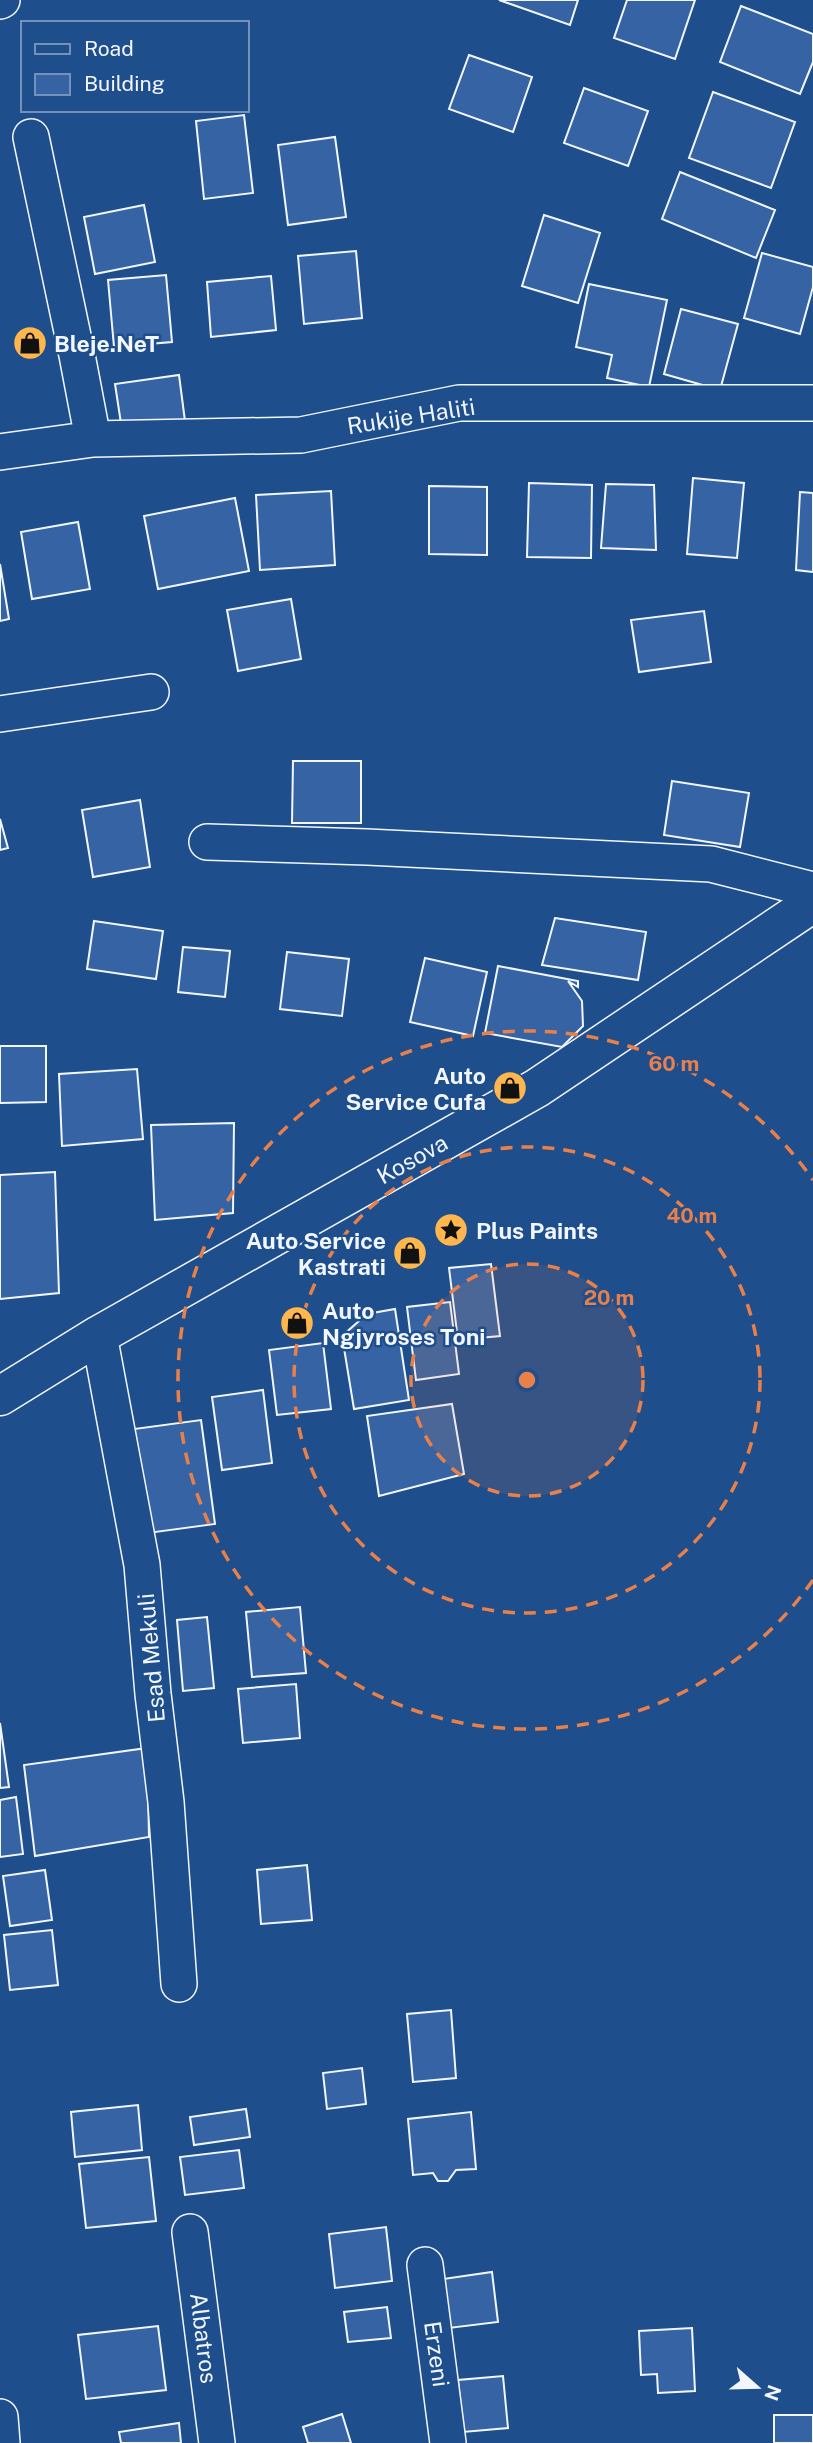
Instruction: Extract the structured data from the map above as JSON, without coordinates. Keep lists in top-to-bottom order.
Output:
{
  "streets": {
    "street": [
      "Rukije Haliti",
      "Kosova",
      "Esad Mekuli",
      "Albatros",
      "Erzeni"
    ]
  },
  "crossings": [
    ["Kosova", "Esad Mekuli"]
  ],
  "places": {
    "shop": [
      "Bleje.NeT",
      "Auto Service Cufa",
      "Auto Service Kastrati",
      "Auto Ngjyroses Toni"
    ],
    "place": ["Plus Paints"]
  },
  "legend": ["Road", "Building"],
  "north": "right",
  "rings": ["60 m", "40 m", "20 m"]
}
